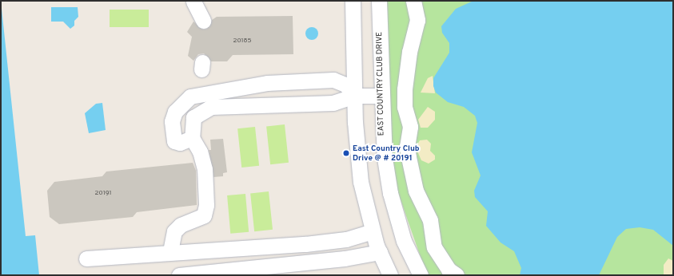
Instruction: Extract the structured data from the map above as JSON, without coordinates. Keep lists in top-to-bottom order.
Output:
{
  "streets": {
    "street": ["EAST COUNTRY CLUB DRIVE"]
  },
  "places": ["East Country Club Drive @ # 20191"],
  "house_numbers": ["20185", "20191"]
}
